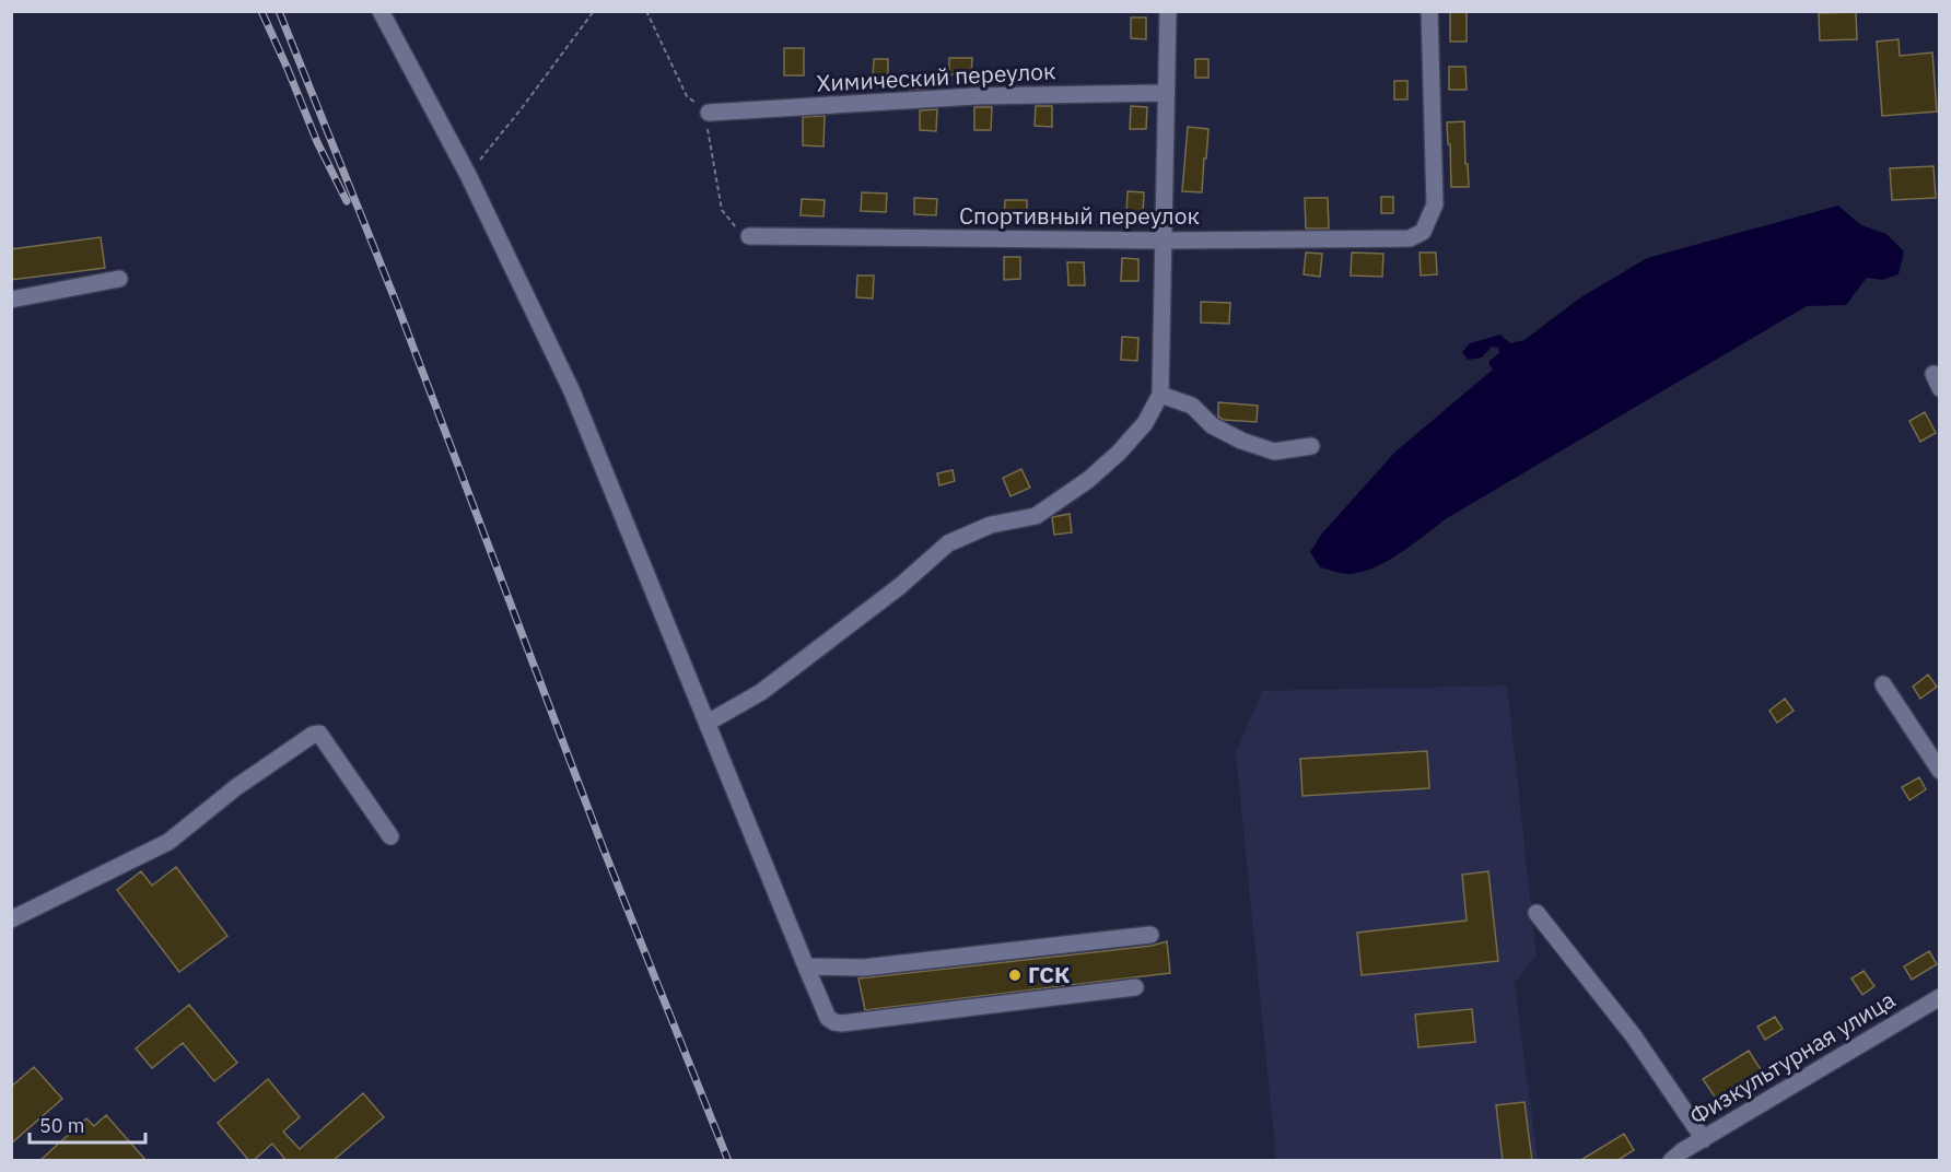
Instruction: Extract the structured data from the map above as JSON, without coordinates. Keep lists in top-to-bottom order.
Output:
{
  "streets": {
    "street": ["Химический переулок", "Спортивный переулок", "Физкультурная улица"]
  },
  "places": ["ГСК"],
  "scale_bar": "50 m"
}
